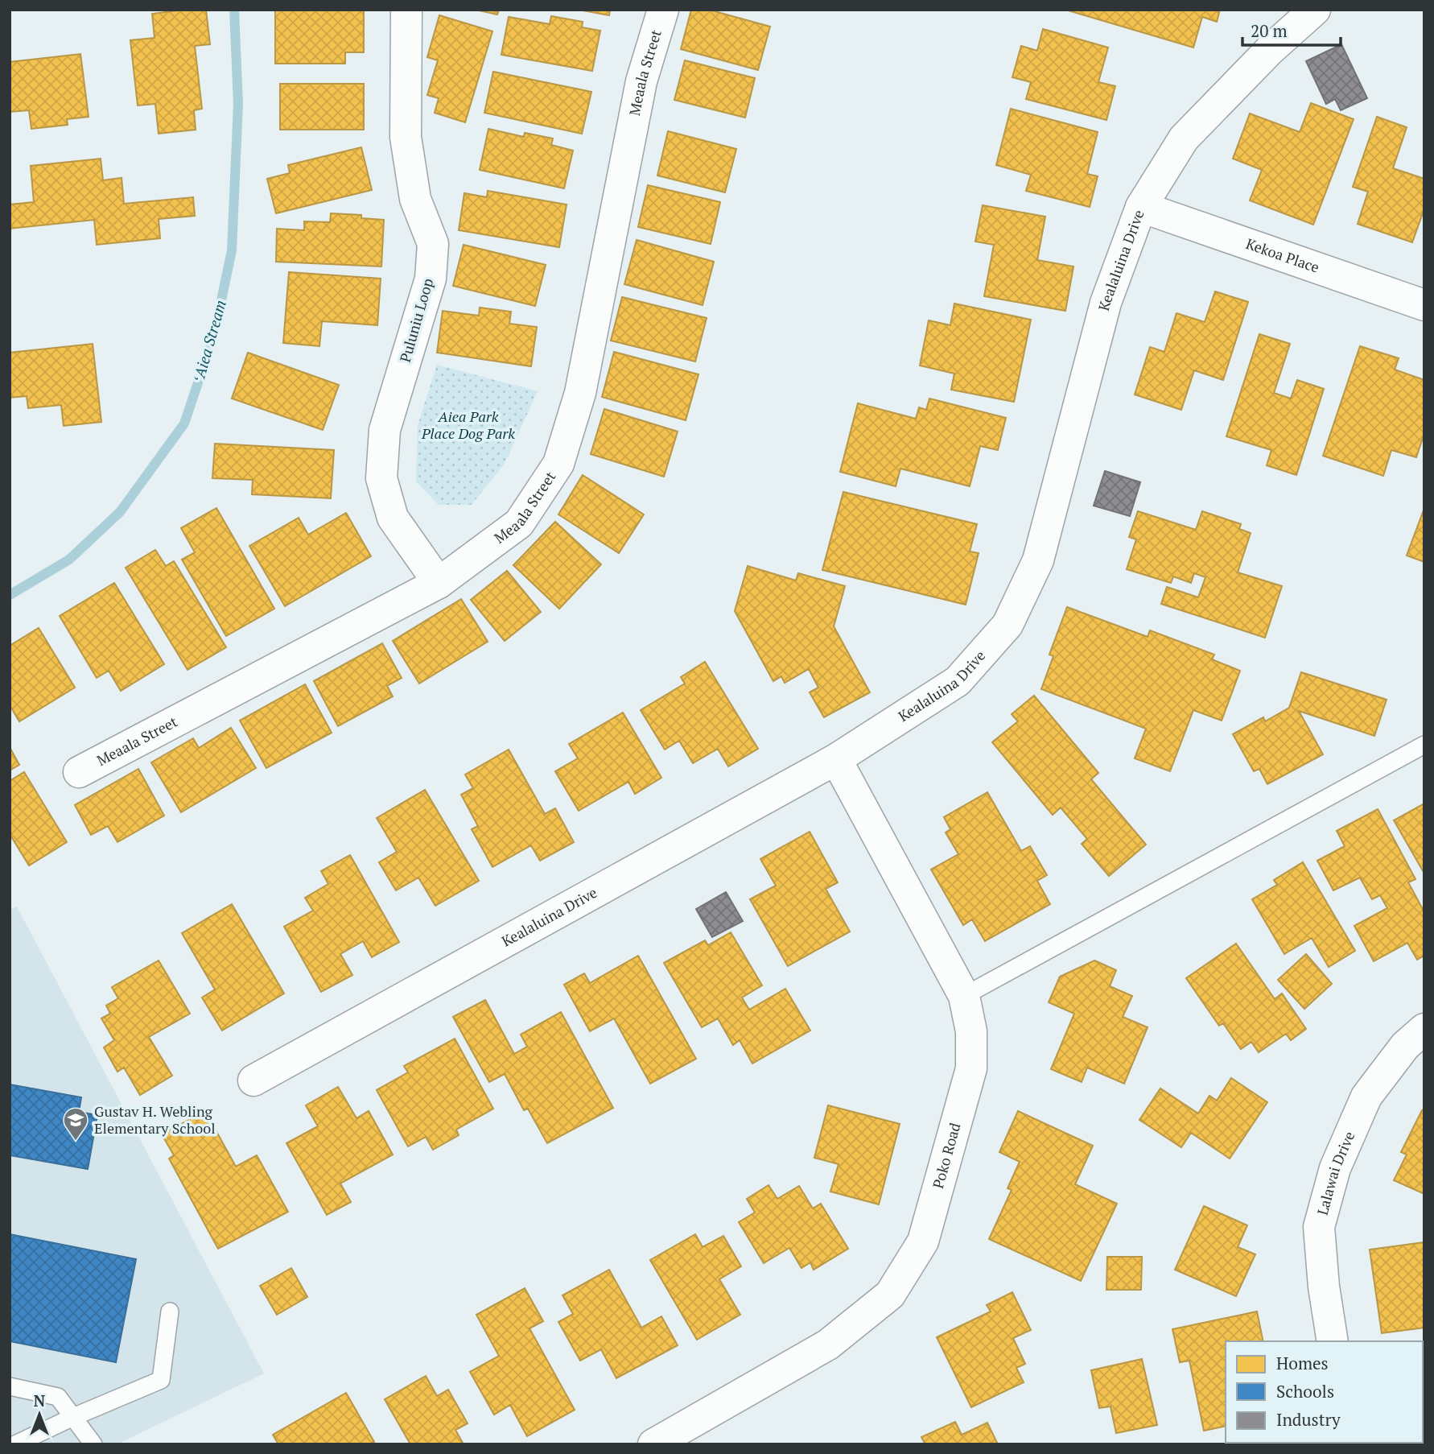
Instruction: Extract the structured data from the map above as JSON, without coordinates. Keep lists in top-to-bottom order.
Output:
{
  "streets": {
    "street": [
      "Meaala Street",
      "Kekoa Place",
      "Kealaluina Drive",
      "Puluniu Loop",
      "Poko Road",
      "Lalawai Drive"
    ]
  },
  "crossings": [
    ["Meaala Street", "Puluniu Loop"],
    ["Kekoa Place", "Kealaluina Drive"],
    ["Kealaluina Drive", "Poko Road"]
  ],
  "water": ["ʻAiea Stream"],
  "parks": ["Aiea Park Place Dog Park"],
  "places": {
    "school or university": ["Gustav H. Webling Elementary School"]
  },
  "legend": ["Homes", "Schools", "Industry"],
  "scale_bar": "20 m",
  "north": "top"
}
